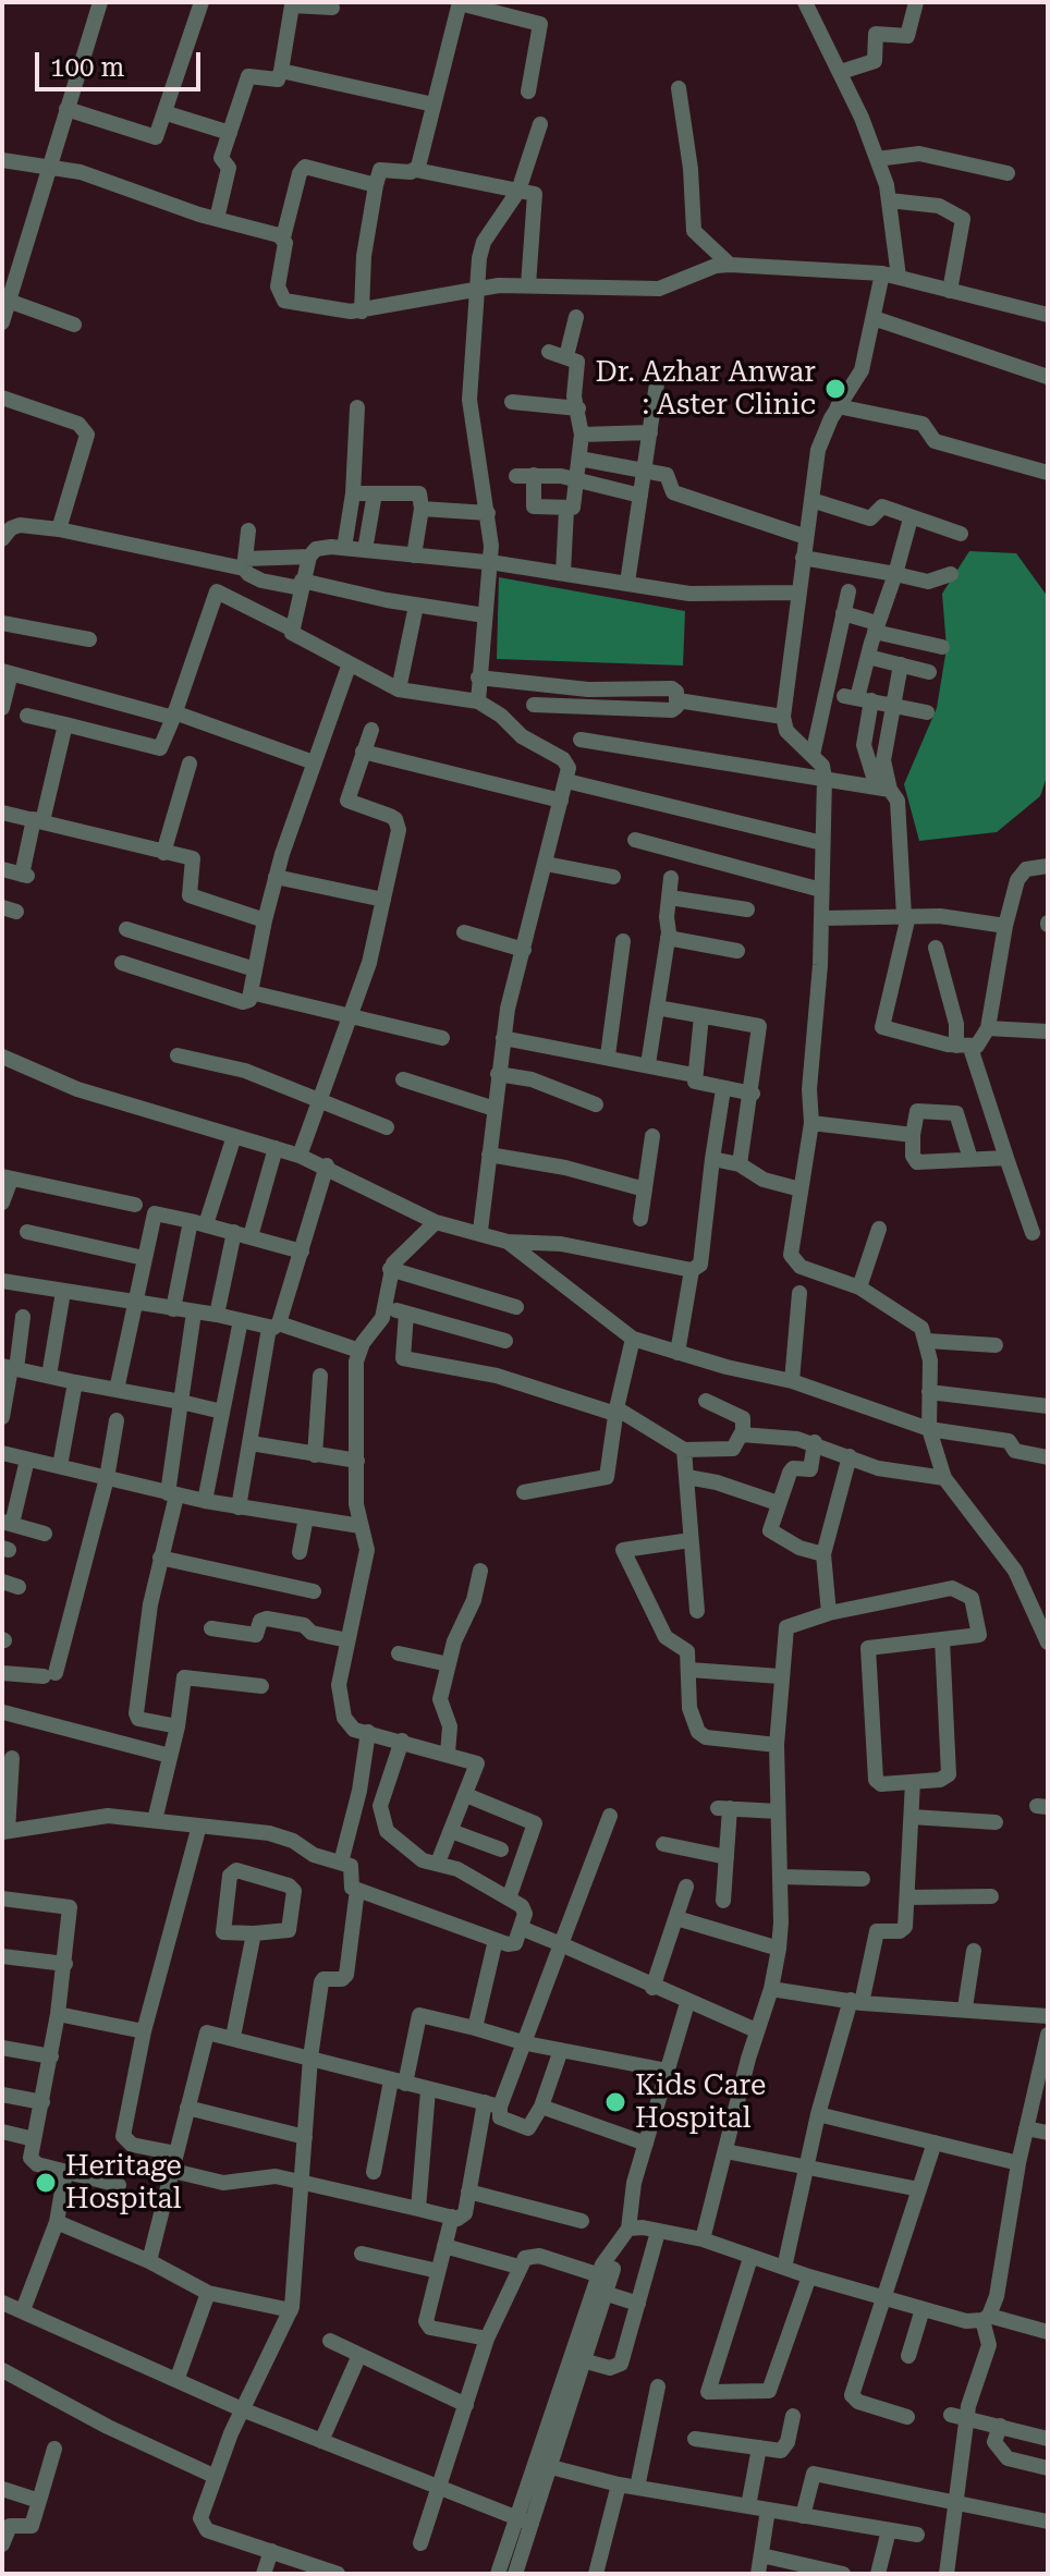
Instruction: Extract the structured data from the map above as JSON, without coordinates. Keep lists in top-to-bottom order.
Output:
{
  "places": ["Dr. Azhar Anwar : Aster Clinic", "Kids Care Hospital", "Heritage Hospital"],
  "scale_bar": "100 m"
}
